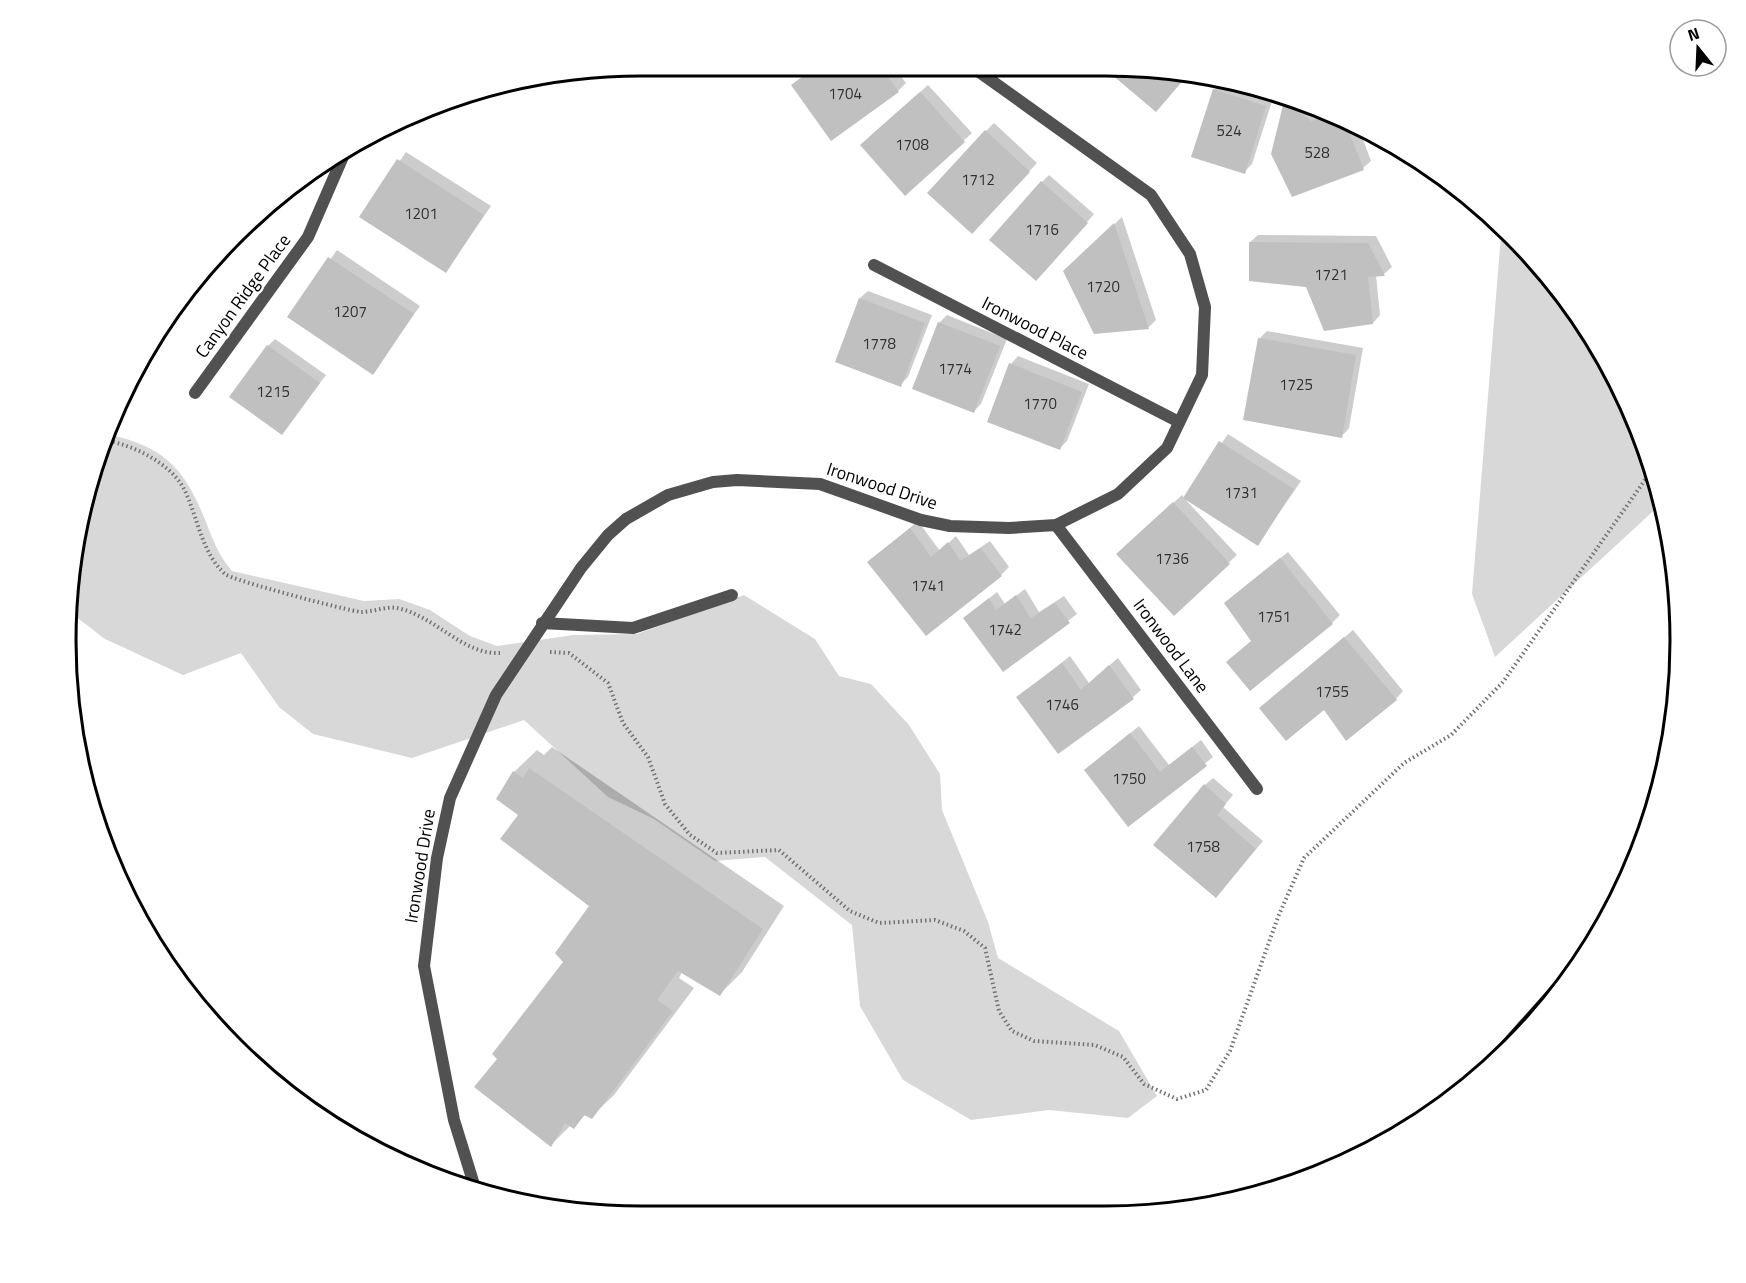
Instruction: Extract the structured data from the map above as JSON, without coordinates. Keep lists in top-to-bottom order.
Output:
{
  "streets": {
    "street": [
      "Canyon Ridge Place",
      "Ironwood Place",
      "Ironwood Drive",
      "Ironwood Lane"
    ]
  },
  "crossings": [
    ["Ironwood Place", "Ironwood Drive"],
    ["Ironwood Drive", "Ironwood Lane"]
  ],
  "house_numbers": [
    "1704",
    "524",
    "1708",
    "528",
    "1712",
    "1201",
    "1716",
    "1721",
    "1720",
    "1207",
    "1778",
    "1774",
    "1725",
    "1215",
    "1770",
    "1731",
    "1736",
    "1741",
    "1751",
    "1742",
    "1755",
    "1746",
    "1750",
    "1758"
  ],
  "north": "top"
}
